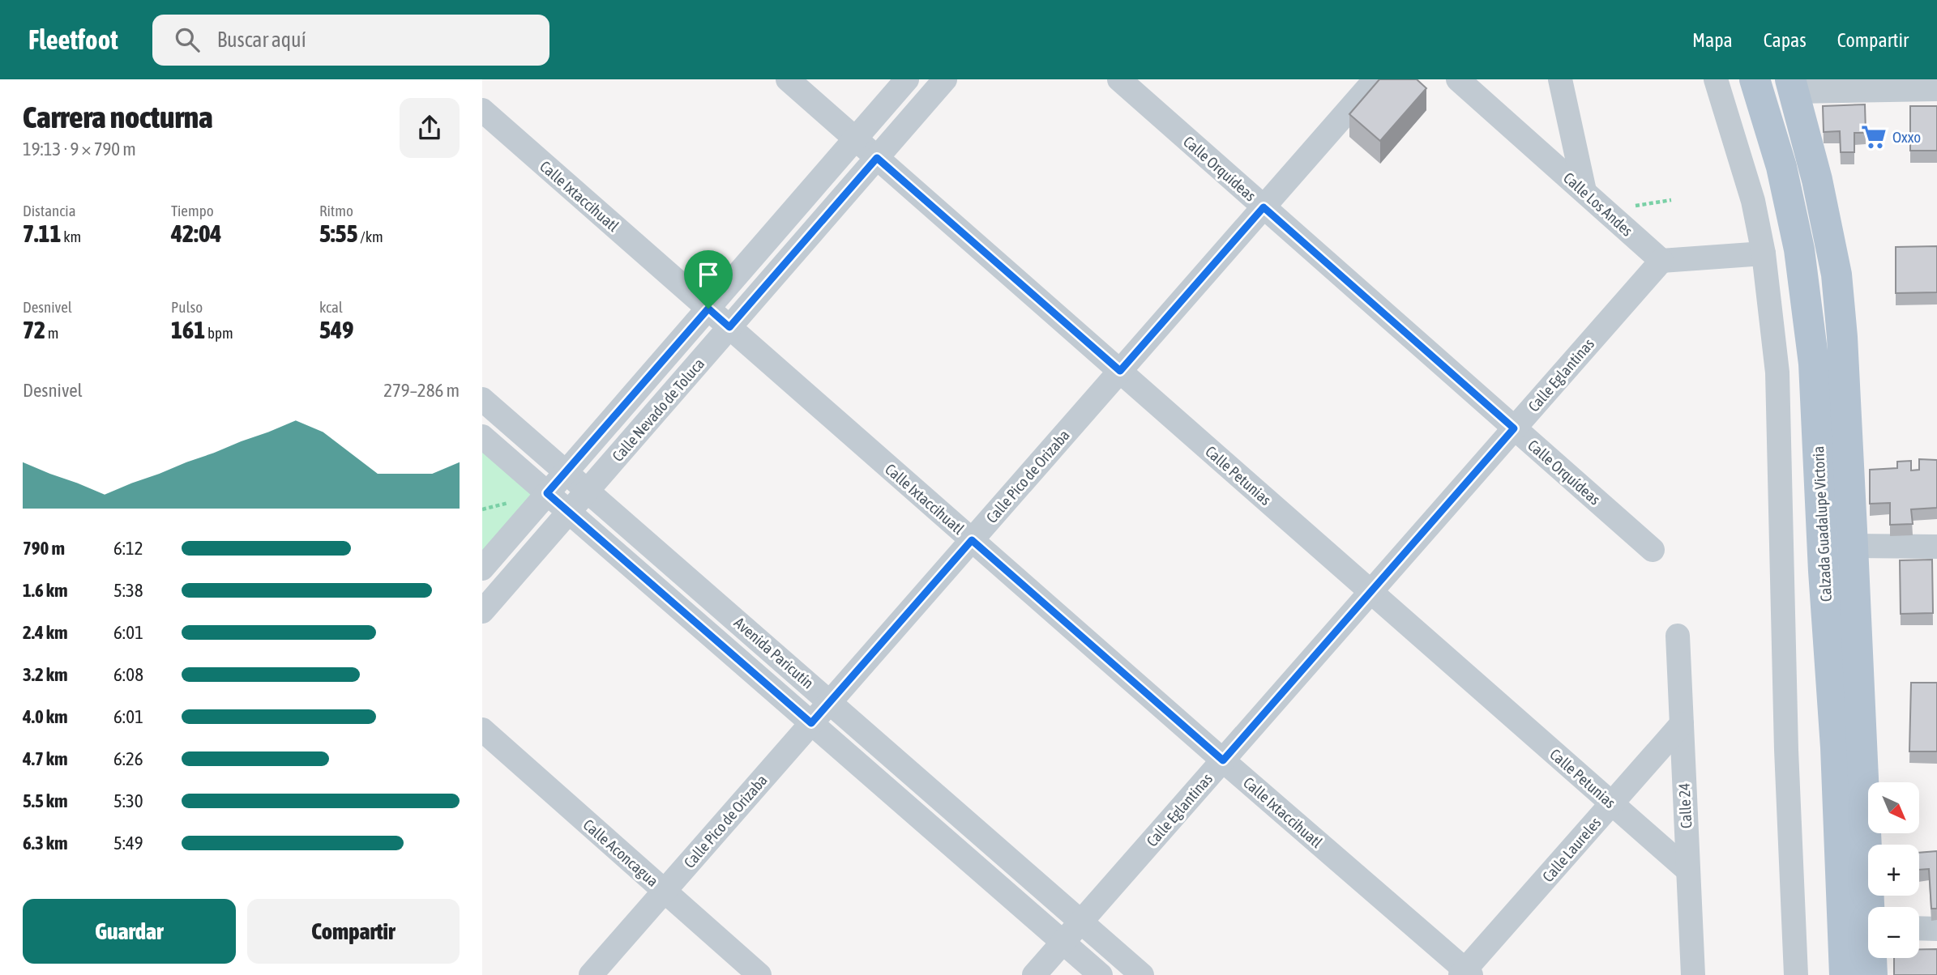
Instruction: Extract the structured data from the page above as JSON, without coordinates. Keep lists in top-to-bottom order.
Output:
{
  "streets": {
    "main road": ["Calzada Guadalupe Victoria"],
    "street": [
      "Calle Orquídeas",
      "Calle Ixtaccihuatl",
      "Calle Los Andes",
      "Calle Eglantinas",
      "Calle Nevado de Toluca",
      "Calle Petunias",
      "Calle Pico de Orizaba",
      "Avenida Paricutín",
      "Calle 24",
      "Calle Laureles",
      "Calle Aconcagua"
    ]
  },
  "crossings": [
    ["Calle Orquídeas", "Calle Eglantinas"],
    ["Calle Orquídeas", "Calle Pico de Orizaba"],
    ["Calle Ixtaccihuatl", "Calle Eglantinas"],
    ["Calle Ixtaccihuatl", "Calle Nevado de Toluca"],
    ["Calle Ixtaccihuatl", "Calle Pico de Orizaba"],
    ["Calle Ixtaccihuatl", "Calle Laureles"],
    ["Calle Los Andes", "Calle Eglantinas"],
    ["Calle Eglantinas", "Calle Petunias"],
    ["Calle Eglantinas", "Avenida Paricutín"],
    ["Calle Nevado de Toluca", "Calle Petunias"],
    ["Calle Nevado de Toluca", "Avenida Paricutín"],
    ["Calle Petunias", "Calle Pico de Orizaba"],
    ["Calle Petunias", "Calle 24"],
    ["Calle Petunias", "Calle Laureles"],
    ["Calle Pico de Orizaba", "Avenida Paricutín"],
    ["Calle Pico de Orizaba", "Calle Aconcagua"],
    ["Calle 24", "Calle Laureles"]
  ],
  "places": {
    "supermarket": ["Oxxo"]
  },
  "north": "bottom right",
  "page": {
    "header": "Fleetfoot",
    "search": "Buscar aquí",
    "nav": ["Mapa", "Capas", "Compartir"],
    "heading": ["Carrera nocturna", "19:13 · 9 × 790 m"],
    "stats": [
      ["Distancia", "7.11 km"],
      ["Tiempo", "42:04"],
      ["Ritmo", "5:55 /km"],
      ["Desnivel", "72 m"],
      ["Pulso", "161 bpm"],
      ["kcal", "549"]
    ],
    "chart": ["Desnivel", "279–286 m"],
    "list": [
      {
        "name": "790 m",
        "note": "6:12"
      },
      {
        "name": "1.6 km",
        "note": "5:38"
      },
      {
        "name": "2.4 km",
        "note": "6:01"
      },
      {
        "name": "3.2 km",
        "note": "6:08"
      },
      {
        "name": "4.0 km",
        "note": "6:01"
      },
      {
        "name": "4.7 km",
        "note": "6:26"
      },
      {
        "name": "5.5 km",
        "note": "5:30"
      },
      {
        "name": "6.3 km",
        "note": "5:49"
      }
    ],
    "map_buttons": ["+", "−"],
    "buttons": ["Guardar", "Compartir"]
  }
}
